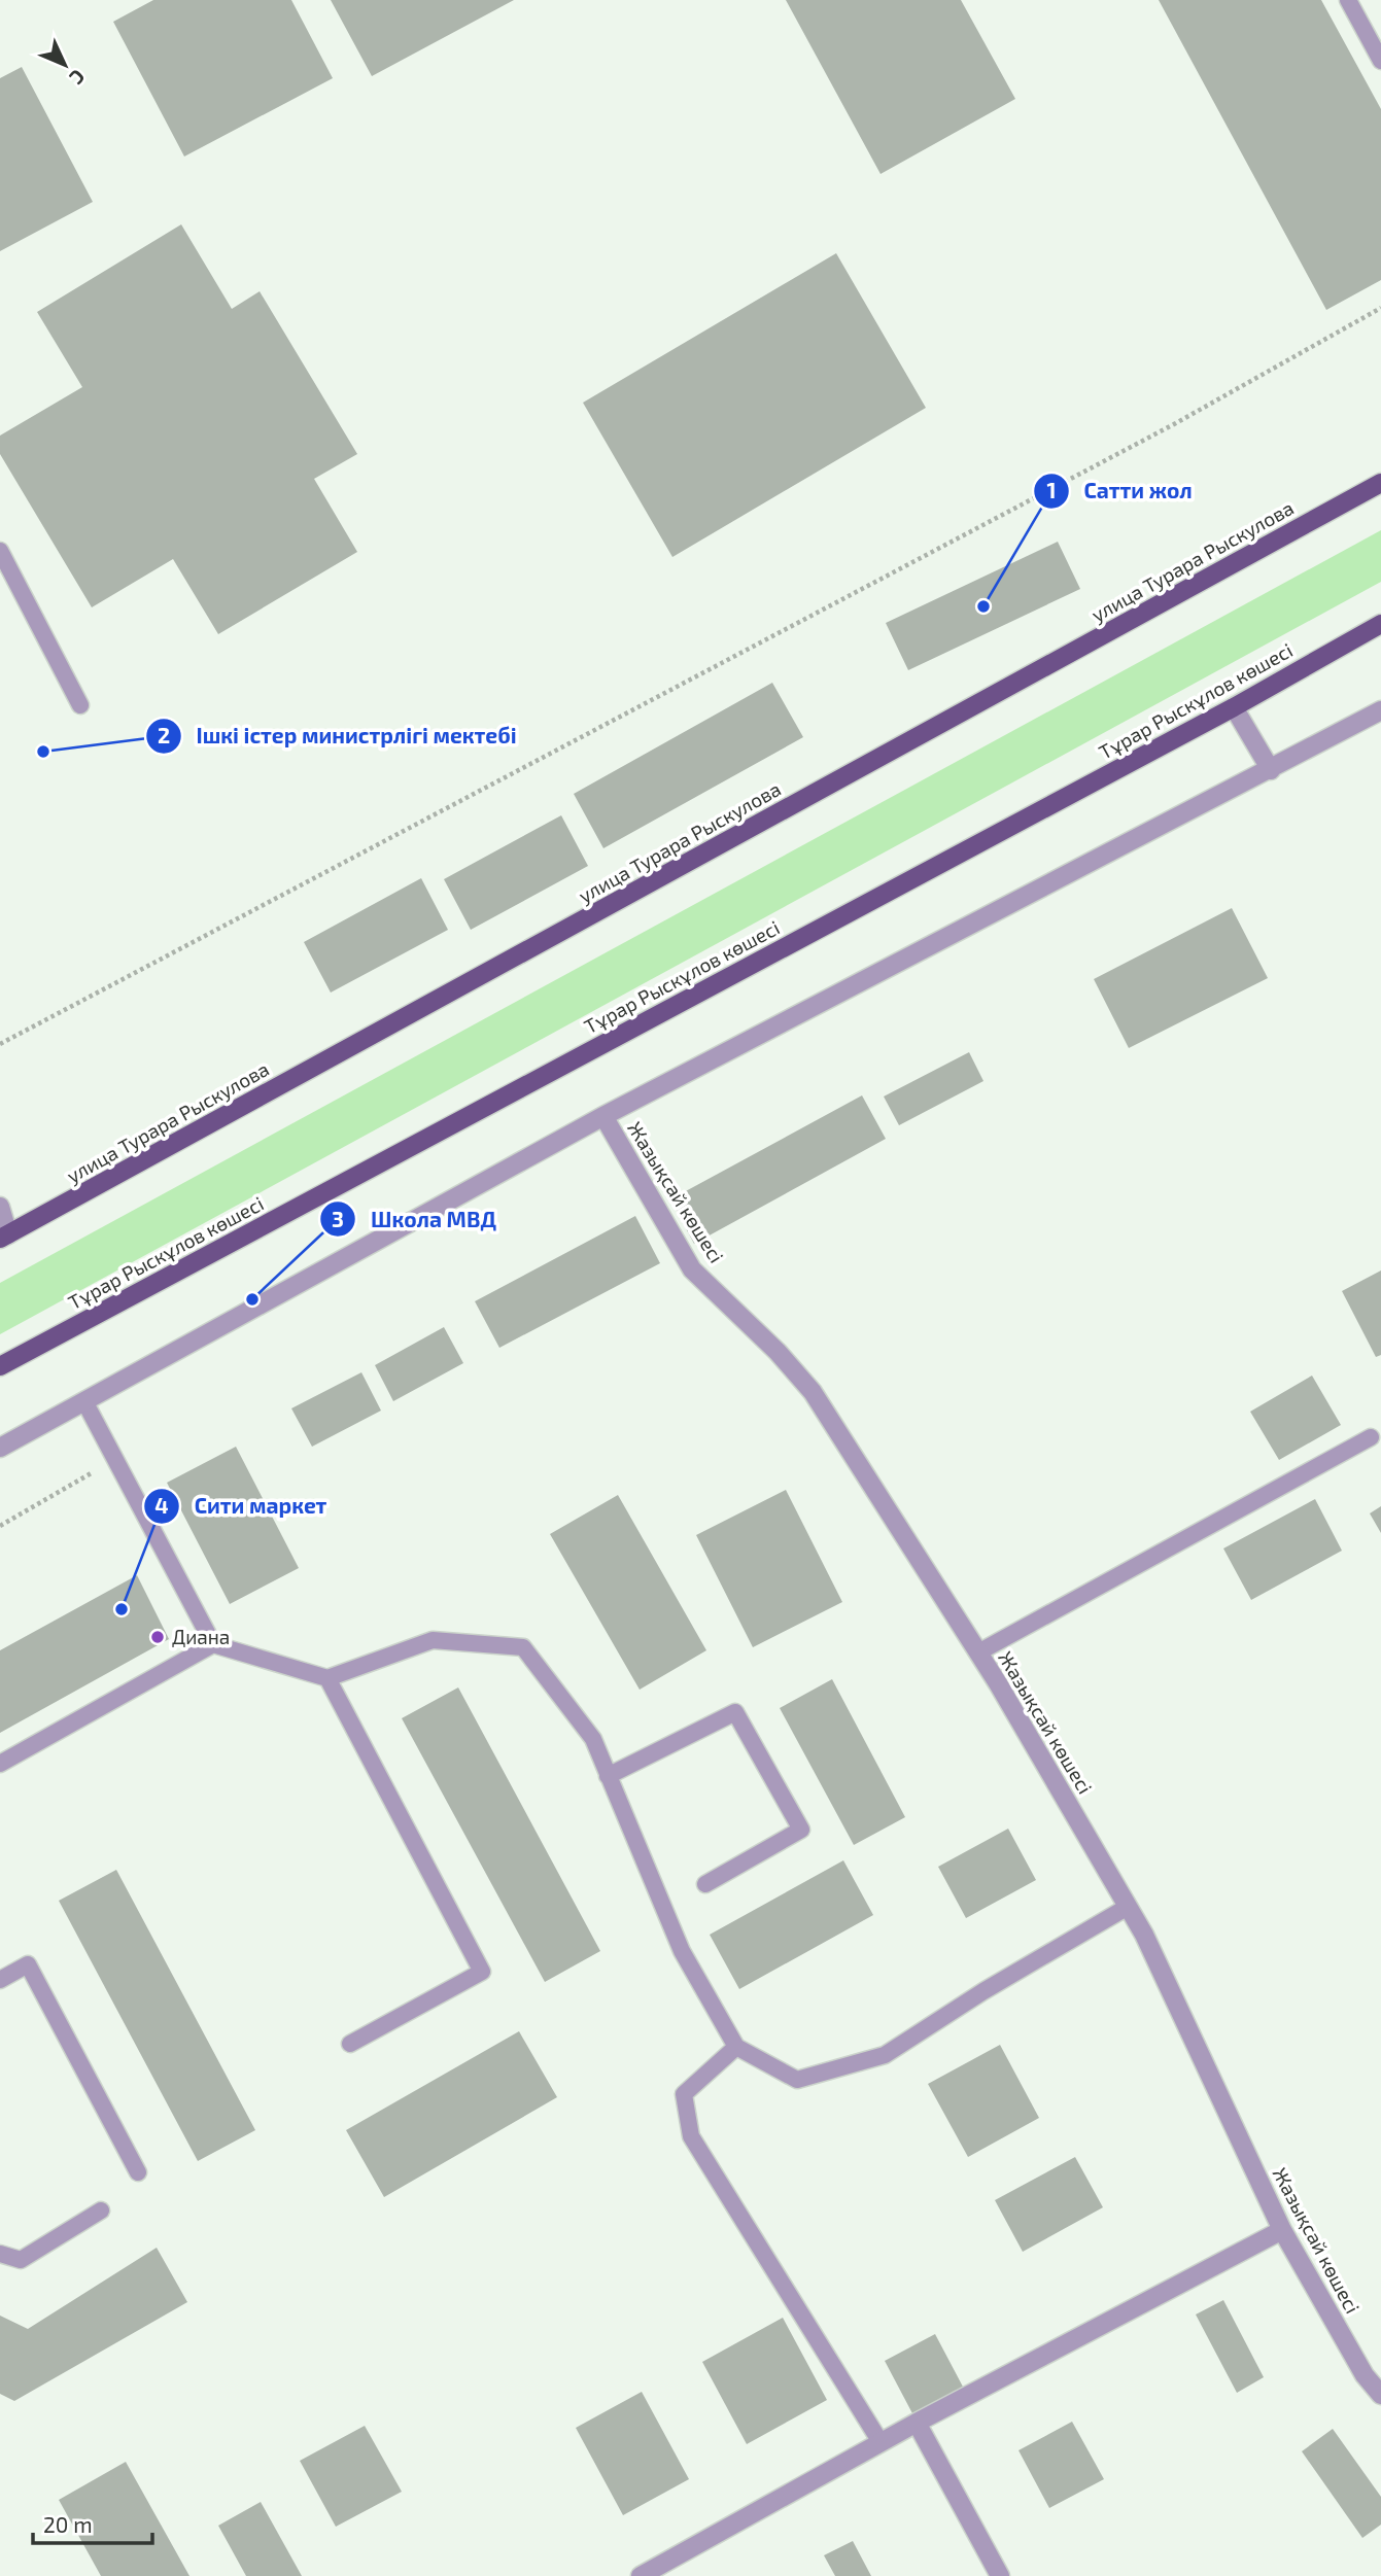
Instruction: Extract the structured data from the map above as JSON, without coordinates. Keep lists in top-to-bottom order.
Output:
{
  "streets": {
    "main road": ["улица Турара Рыскулова", "Тұрар Рыскұлов көшесі"],
    "street": ["Жазықсай көшесі"]
  },
  "places": [
    "Сатти жол",
    "Ішкі істер министрлігі мектебі",
    "Школа МВД",
    "Сити маркет",
    "Диана"
  ],
  "scale_bar": "20 m",
  "north": "bottom right"
}
